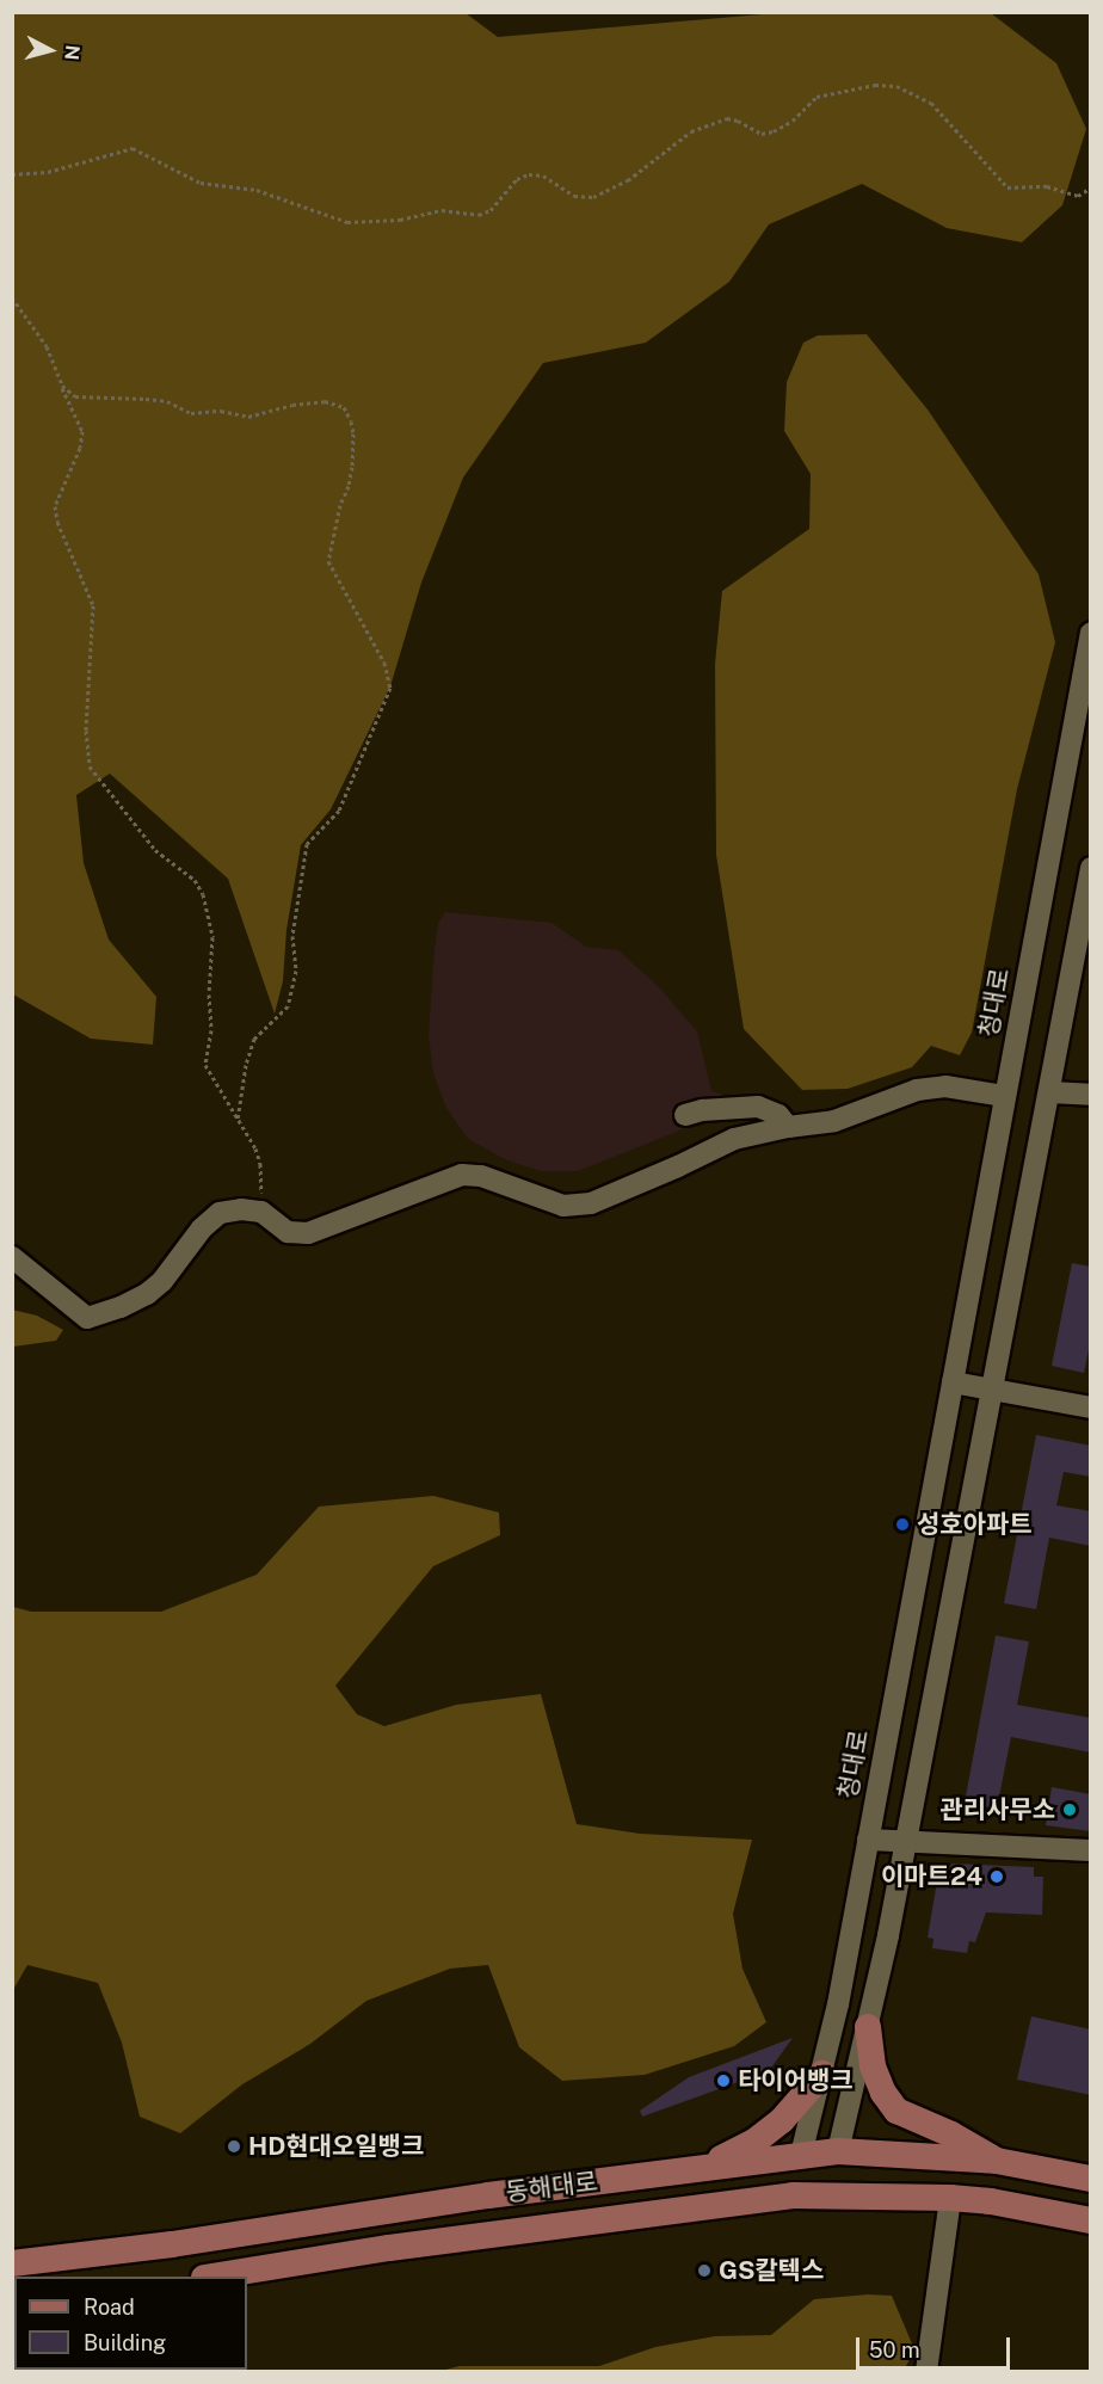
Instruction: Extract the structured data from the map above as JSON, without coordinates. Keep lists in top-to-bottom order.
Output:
{
  "streets": {
    "main road": ["동해대로"],
    "street": ["청대로"]
  },
  "crossings": [
    ["청대로", "동해대로"]
  ],
  "places": [
    "성호아파트",
    "관리사무소",
    "이마트24",
    "타이어뱅크",
    "HD현대오일뱅크",
    "GS칼텍스"
  ],
  "legend": ["Road", "Building"],
  "scale_bar": "50 m",
  "north": "right"
}
